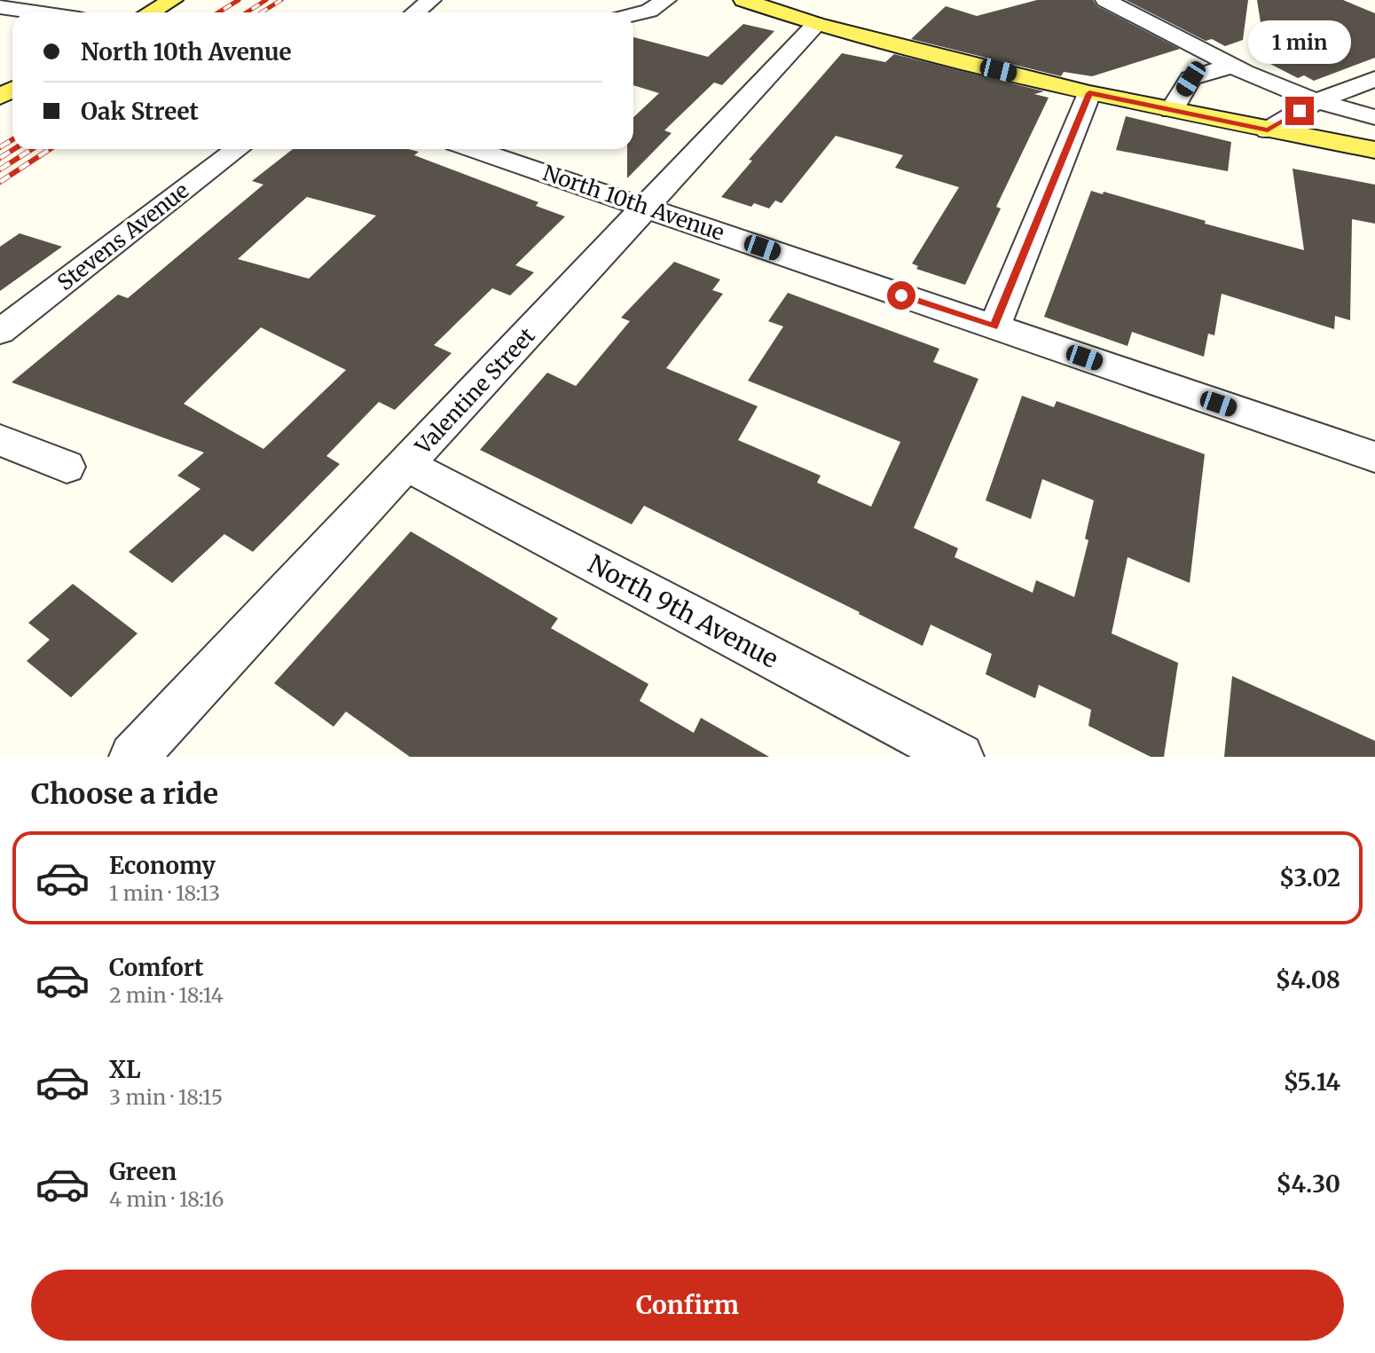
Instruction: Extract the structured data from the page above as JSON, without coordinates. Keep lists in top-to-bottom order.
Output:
{
  "streets": {
    "street": [
      "North 10th Avenue",
      "Stevens Avenue",
      "Valentine Street",
      "North 9th Avenue"
    ]
  },
  "crossings": [
    ["North 10th Avenue", "Valentine Street"],
    ["Valentine Street", "North 9th Avenue"]
  ],
  "page": {
    "banner": ["North 10th Avenue", "Oak Street"],
    "bubble": "1 min",
    "heading": "Choose a ride",
    "list": [
      {
        "name": "Economy",
        "note": "1 min · 18:13",
        "value": "$3.02"
      },
      {
        "name": "Comfort",
        "note": "2 min · 18:14",
        "value": "$4.08"
      },
      {
        "name": "XL",
        "note": "3 min · 18:15",
        "value": "$5.14"
      },
      {
        "name": "Green",
        "note": "4 min · 18:16",
        "value": "$4.30"
      }
    ],
    "buttons": "Confirm"
  }
}
